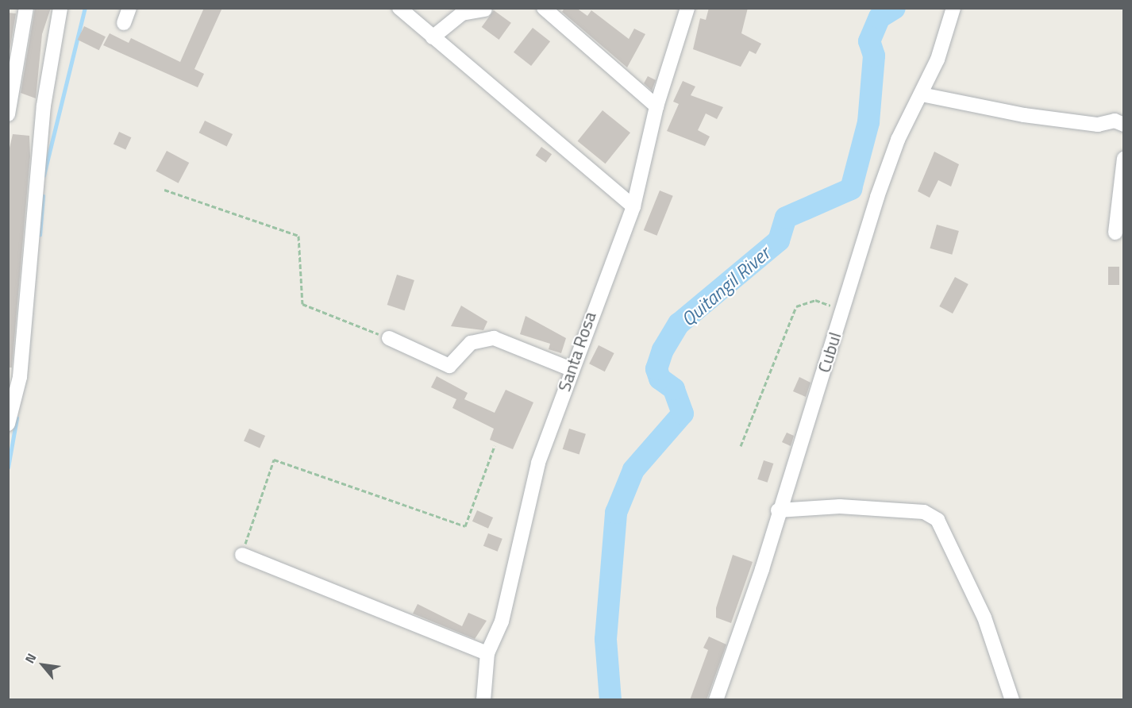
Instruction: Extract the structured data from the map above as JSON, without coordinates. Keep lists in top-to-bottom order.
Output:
{
  "streets": {
    "street": ["Santa Rosa", "Cubul"]
  },
  "water": ["Quitangil River"],
  "north": "top left"
}
